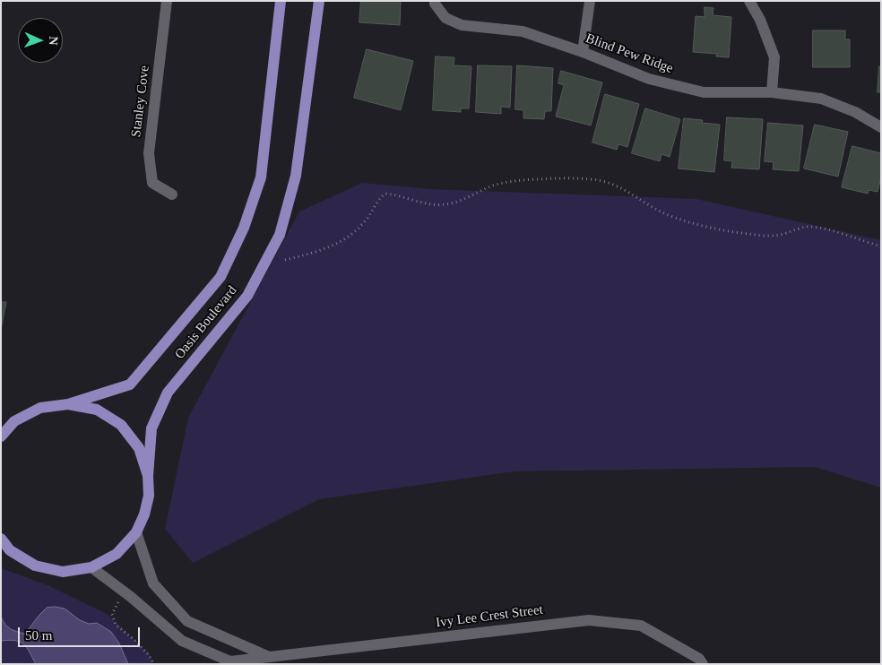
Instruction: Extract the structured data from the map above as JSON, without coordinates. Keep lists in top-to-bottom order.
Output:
{
  "streets": {
    "main road": ["Oasis Boulevard"],
    "street": ["Blind Pew Ridge", "Stanley Cove", "Ivy Lee Crest Street"]
  },
  "crossings": [
    ["Oasis Boulevard", "Ivy Lee Crest Street"]
  ],
  "scale_bar": "50 m",
  "north": "right"
}
